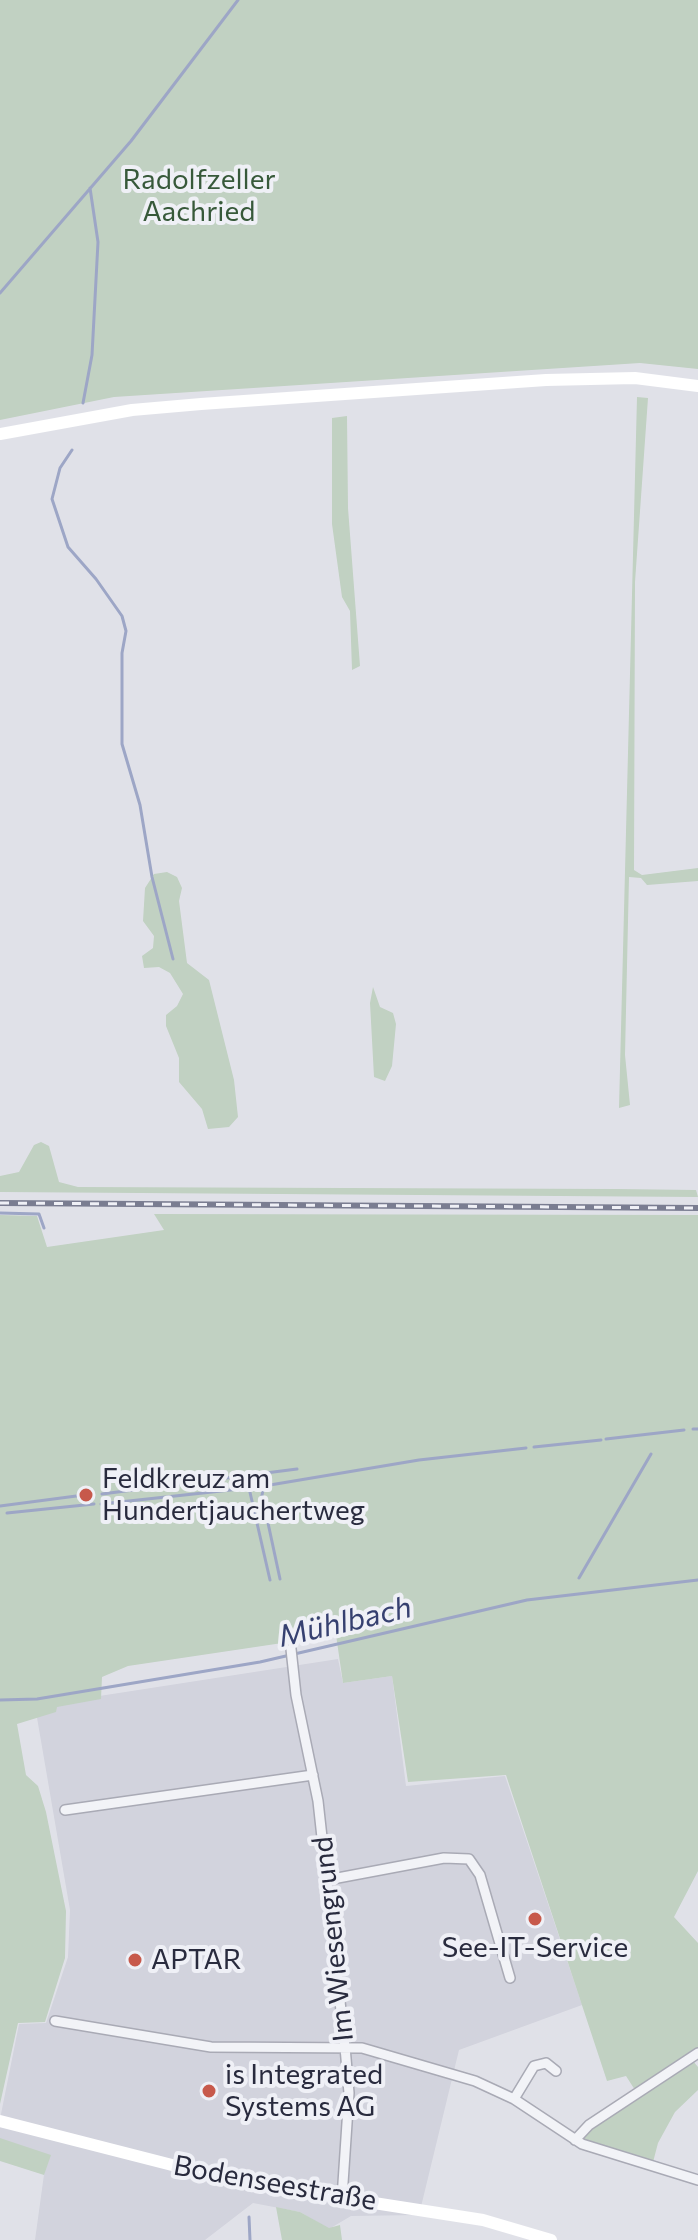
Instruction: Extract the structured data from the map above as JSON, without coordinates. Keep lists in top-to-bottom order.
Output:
{
  "streets": {
    "main road": ["Bodenseestraße"],
    "street": ["Im Wiesengrund"]
  },
  "crossings": [
    ["Im Wiesengrund", "Bodenseestraße"]
  ],
  "water": ["Mühlbach"],
  "parks": ["Radolfzeller Aachried"],
  "places": [
    "Feldkreuz am Hundertjauchertweg",
    "See-IT-Service",
    "APTAR",
    "is Integrated Systems AG"
  ]
}
